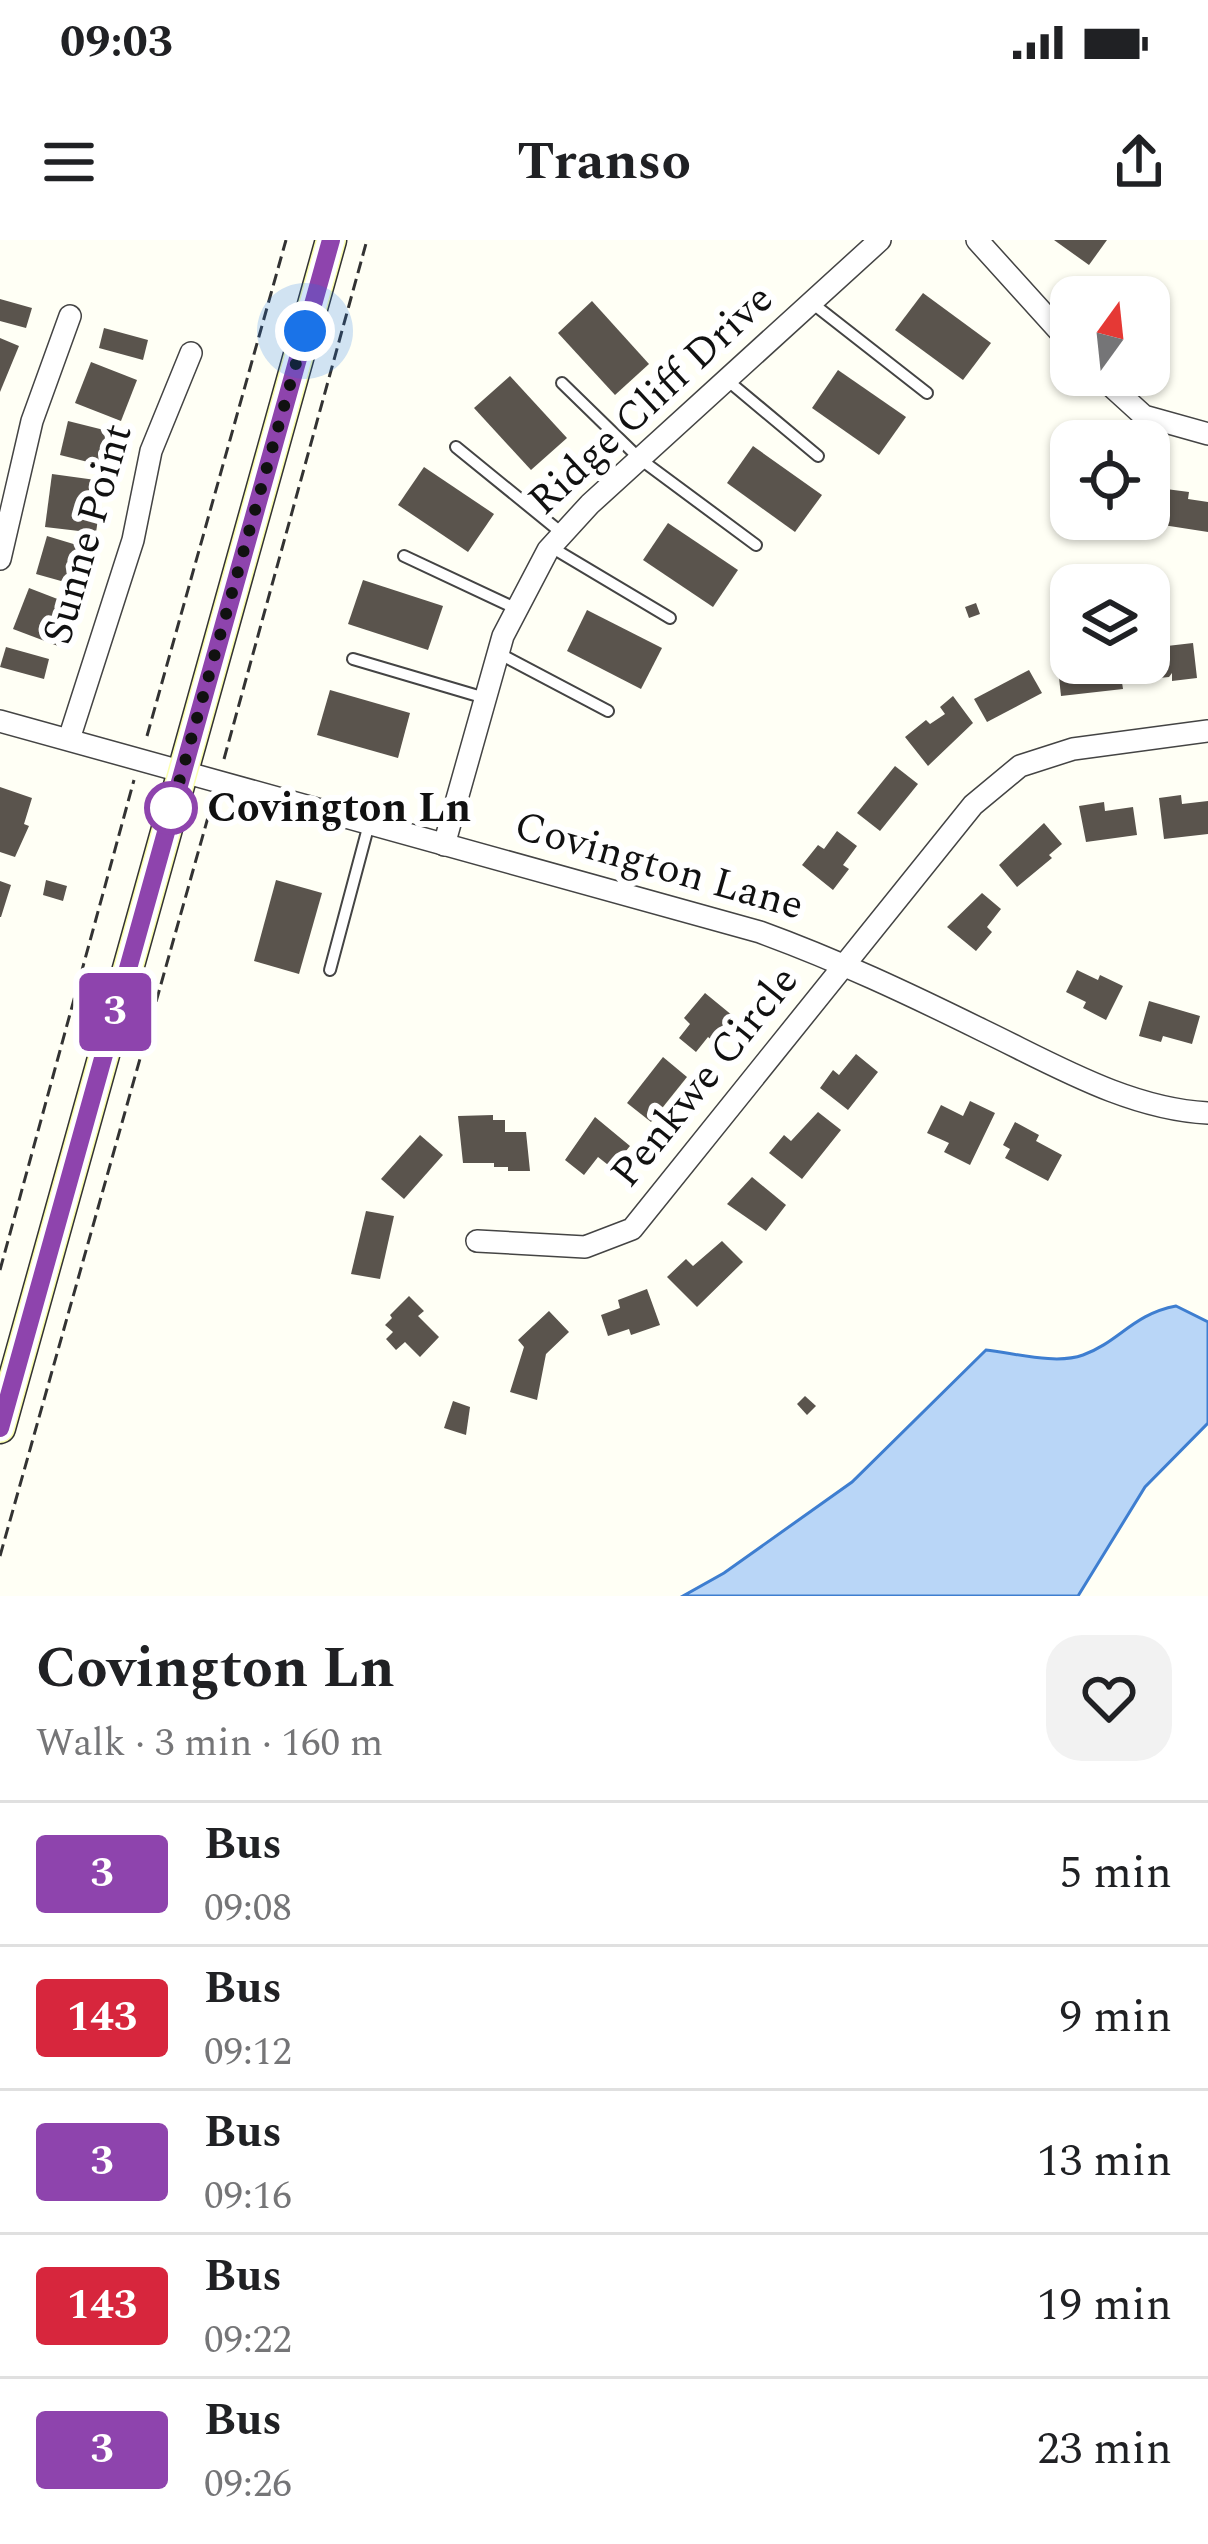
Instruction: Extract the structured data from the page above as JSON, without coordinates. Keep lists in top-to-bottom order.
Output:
{
  "streets": {
    "street": [
      "Ridge Cliff Drive",
      "Sunne Point",
      "Covington Lane",
      "Penkwe Circle"
    ]
  },
  "crossings": [
    ["Ridge Cliff Drive", "Covington Lane"],
    ["Sunne Point", "Covington Lane"],
    ["Covington Lane", "Penkwe Circle"]
  ],
  "places": ["Covington Ln"],
  "lines": ["bus line 3"],
  "north": "top",
  "page": {
    "status": "09:03",
    "header": "Transo",
    "on_map": "3",
    "heading": ["Covington Ln", "Walk · 3 min · 160 m"],
    "list": [
      {
        "mark": "3",
        "name": "Bus",
        "note": "09:08",
        "value": "5 min"
      },
      {
        "mark": "143",
        "name": "Bus",
        "note": "09:12",
        "value": "9 min"
      },
      {
        "mark": "3",
        "name": "Bus",
        "note": "09:16",
        "value": "13 min"
      },
      {
        "mark": "143",
        "name": "Bus",
        "note": "09:22",
        "value": "19 min"
      },
      {
        "mark": "3",
        "name": "Bus",
        "note": "09:26",
        "value": "23 min"
      }
    ]
  }
}
